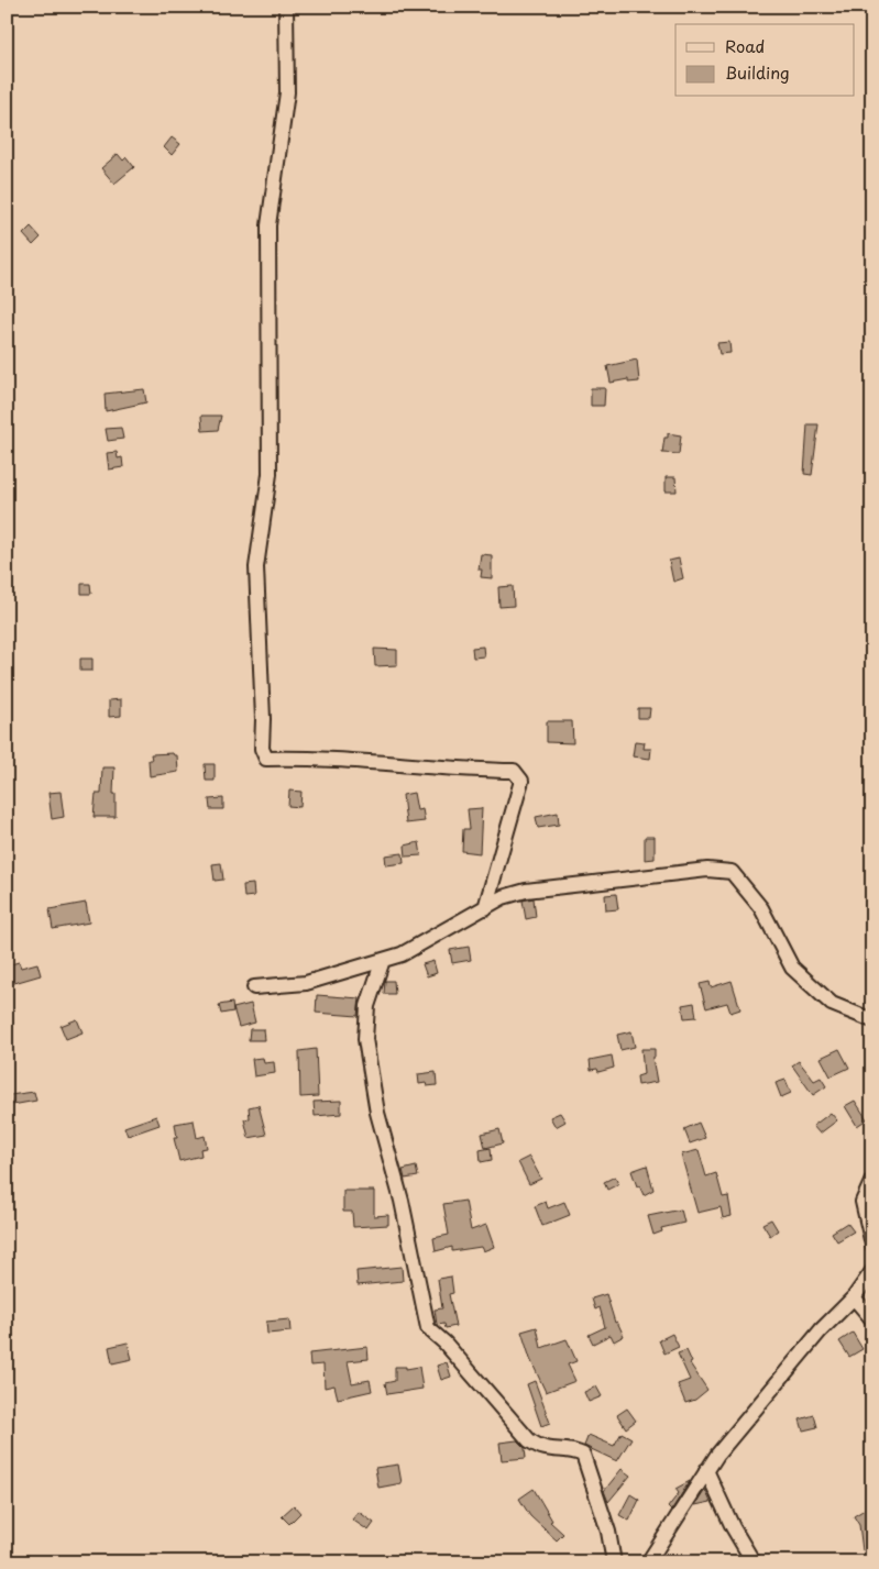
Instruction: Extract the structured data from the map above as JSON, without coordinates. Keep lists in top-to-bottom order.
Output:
{
  "legend": ["Road", "Building"]
}
